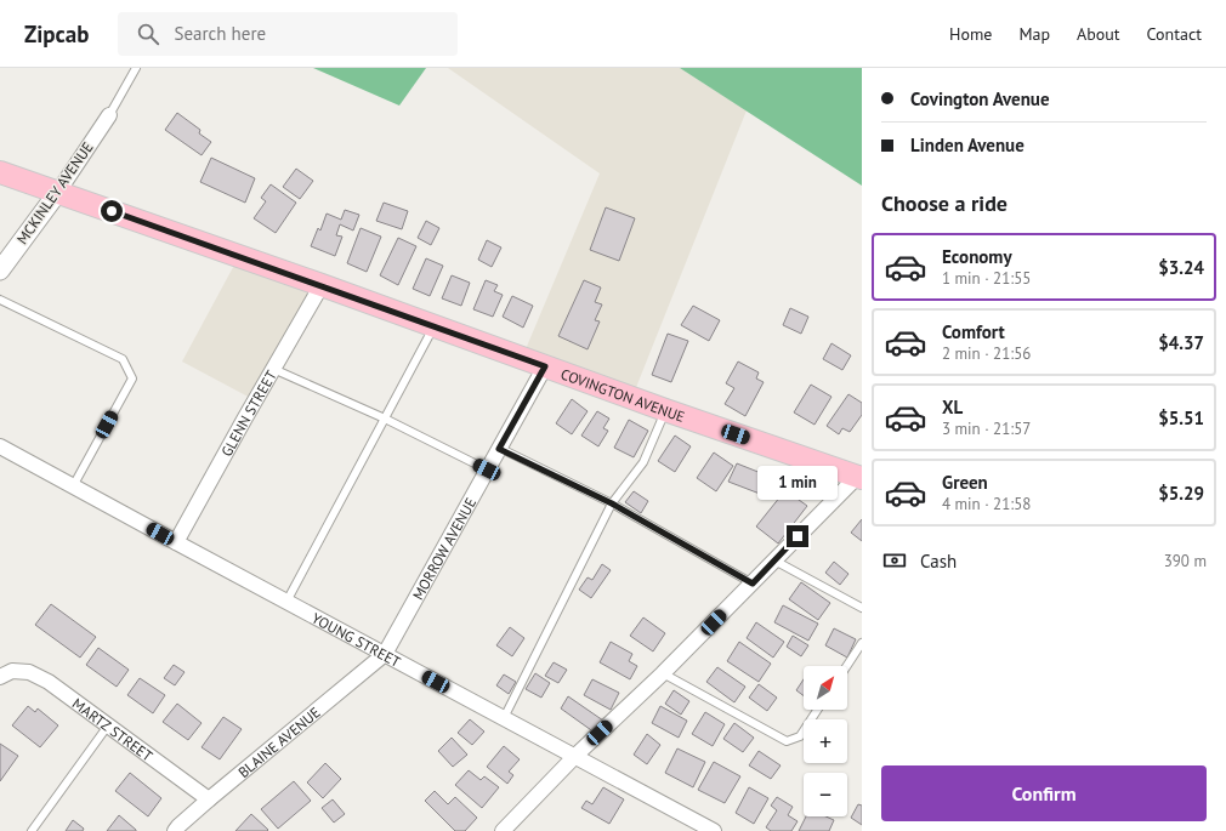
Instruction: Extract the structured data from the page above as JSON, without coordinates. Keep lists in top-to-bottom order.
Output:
{
  "streets": {
    "main road": ["COVINGTON AVENUE"],
    "street": [
      "MCKINLEY AVENUE",
      "GLENN STREET",
      "MORROW AVENUE",
      "YOUNG STREET",
      "MARTZ STREET",
      "BLAINE AVENUE"
    ]
  },
  "crossings": [
    ["MCKINLEY AVENUE", "COVINGTON AVENUE"],
    ["COVINGTON AVENUE", "GLENN STREET"],
    ["COVINGTON AVENUE", "MORROW AVENUE"],
    ["GLENN STREET", "YOUNG STREET"],
    ["MORROW AVENUE", "YOUNG STREET"],
    ["MORROW AVENUE", "BLAINE AVENUE"],
    ["YOUNG STREET", "BLAINE AVENUE"],
    ["MARTZ STREET", "BLAINE AVENUE"]
  ],
  "north": "top right",
  "page": {
    "header": "Zipcab",
    "search": "Search here",
    "nav": [
      "Home",
      "Map",
      "About",
      "Contact"
    ],
    "banner": ["Covington Avenue", "Linden Avenue"],
    "heading": "Choose a ride",
    "list": [
      {
        "name": "Economy",
        "note": "1 min · 21:55",
        "value": "$3.24"
      },
      {
        "name": "Comfort",
        "note": "2 min · 21:56",
        "value": "$4.37"
      },
      {
        "name": "XL",
        "note": "3 min · 21:57",
        "value": "$5.51"
      },
      {
        "name": "Green",
        "note": "4 min · 21:58",
        "value": "$5.29"
      }
    ],
    "bubble": "1 min",
    "pay": ["Cash", "390 m"],
    "map_buttons": ["+", "−"],
    "buttons": "Confirm"
  }
}
